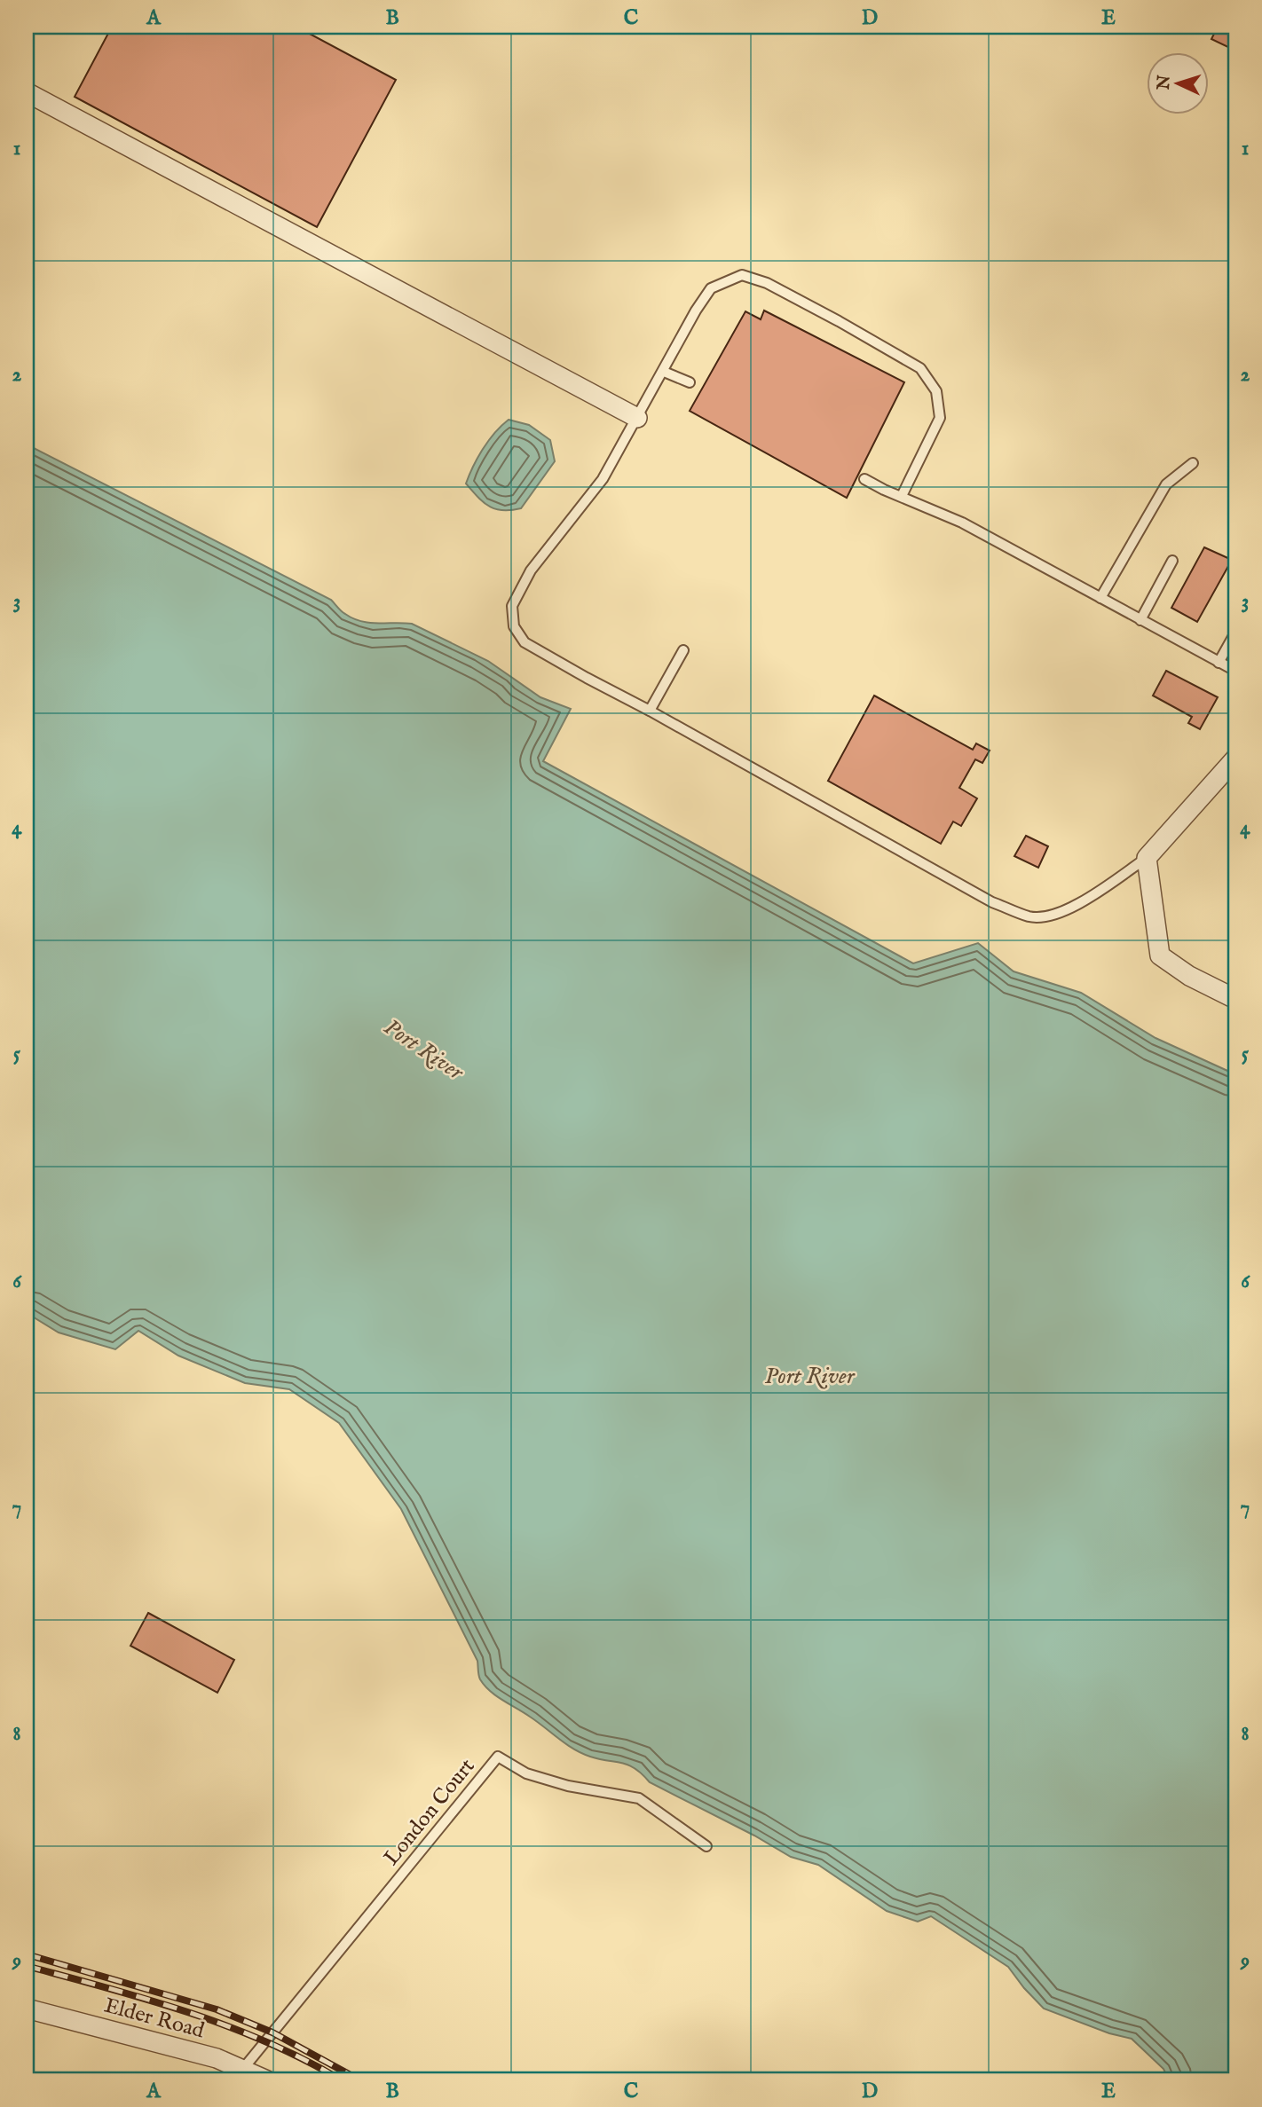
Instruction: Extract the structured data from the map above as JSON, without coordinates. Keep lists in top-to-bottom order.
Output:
{
  "streets": {
    "street": ["Elder Road"],
    "lane": ["London Court"]
  },
  "crossings": [
    ["London Court", "Elder Road"]
  ],
  "water": ["Port River"],
  "north": "left",
  "grid": {
    "columns": [
      "A",
      "B",
      "C",
      "D",
      "E"
    ],
    "rows": [
      "1",
      "2",
      "3",
      "4",
      "5",
      "6",
      "7",
      "8",
      "9"
    ]
  }
}
